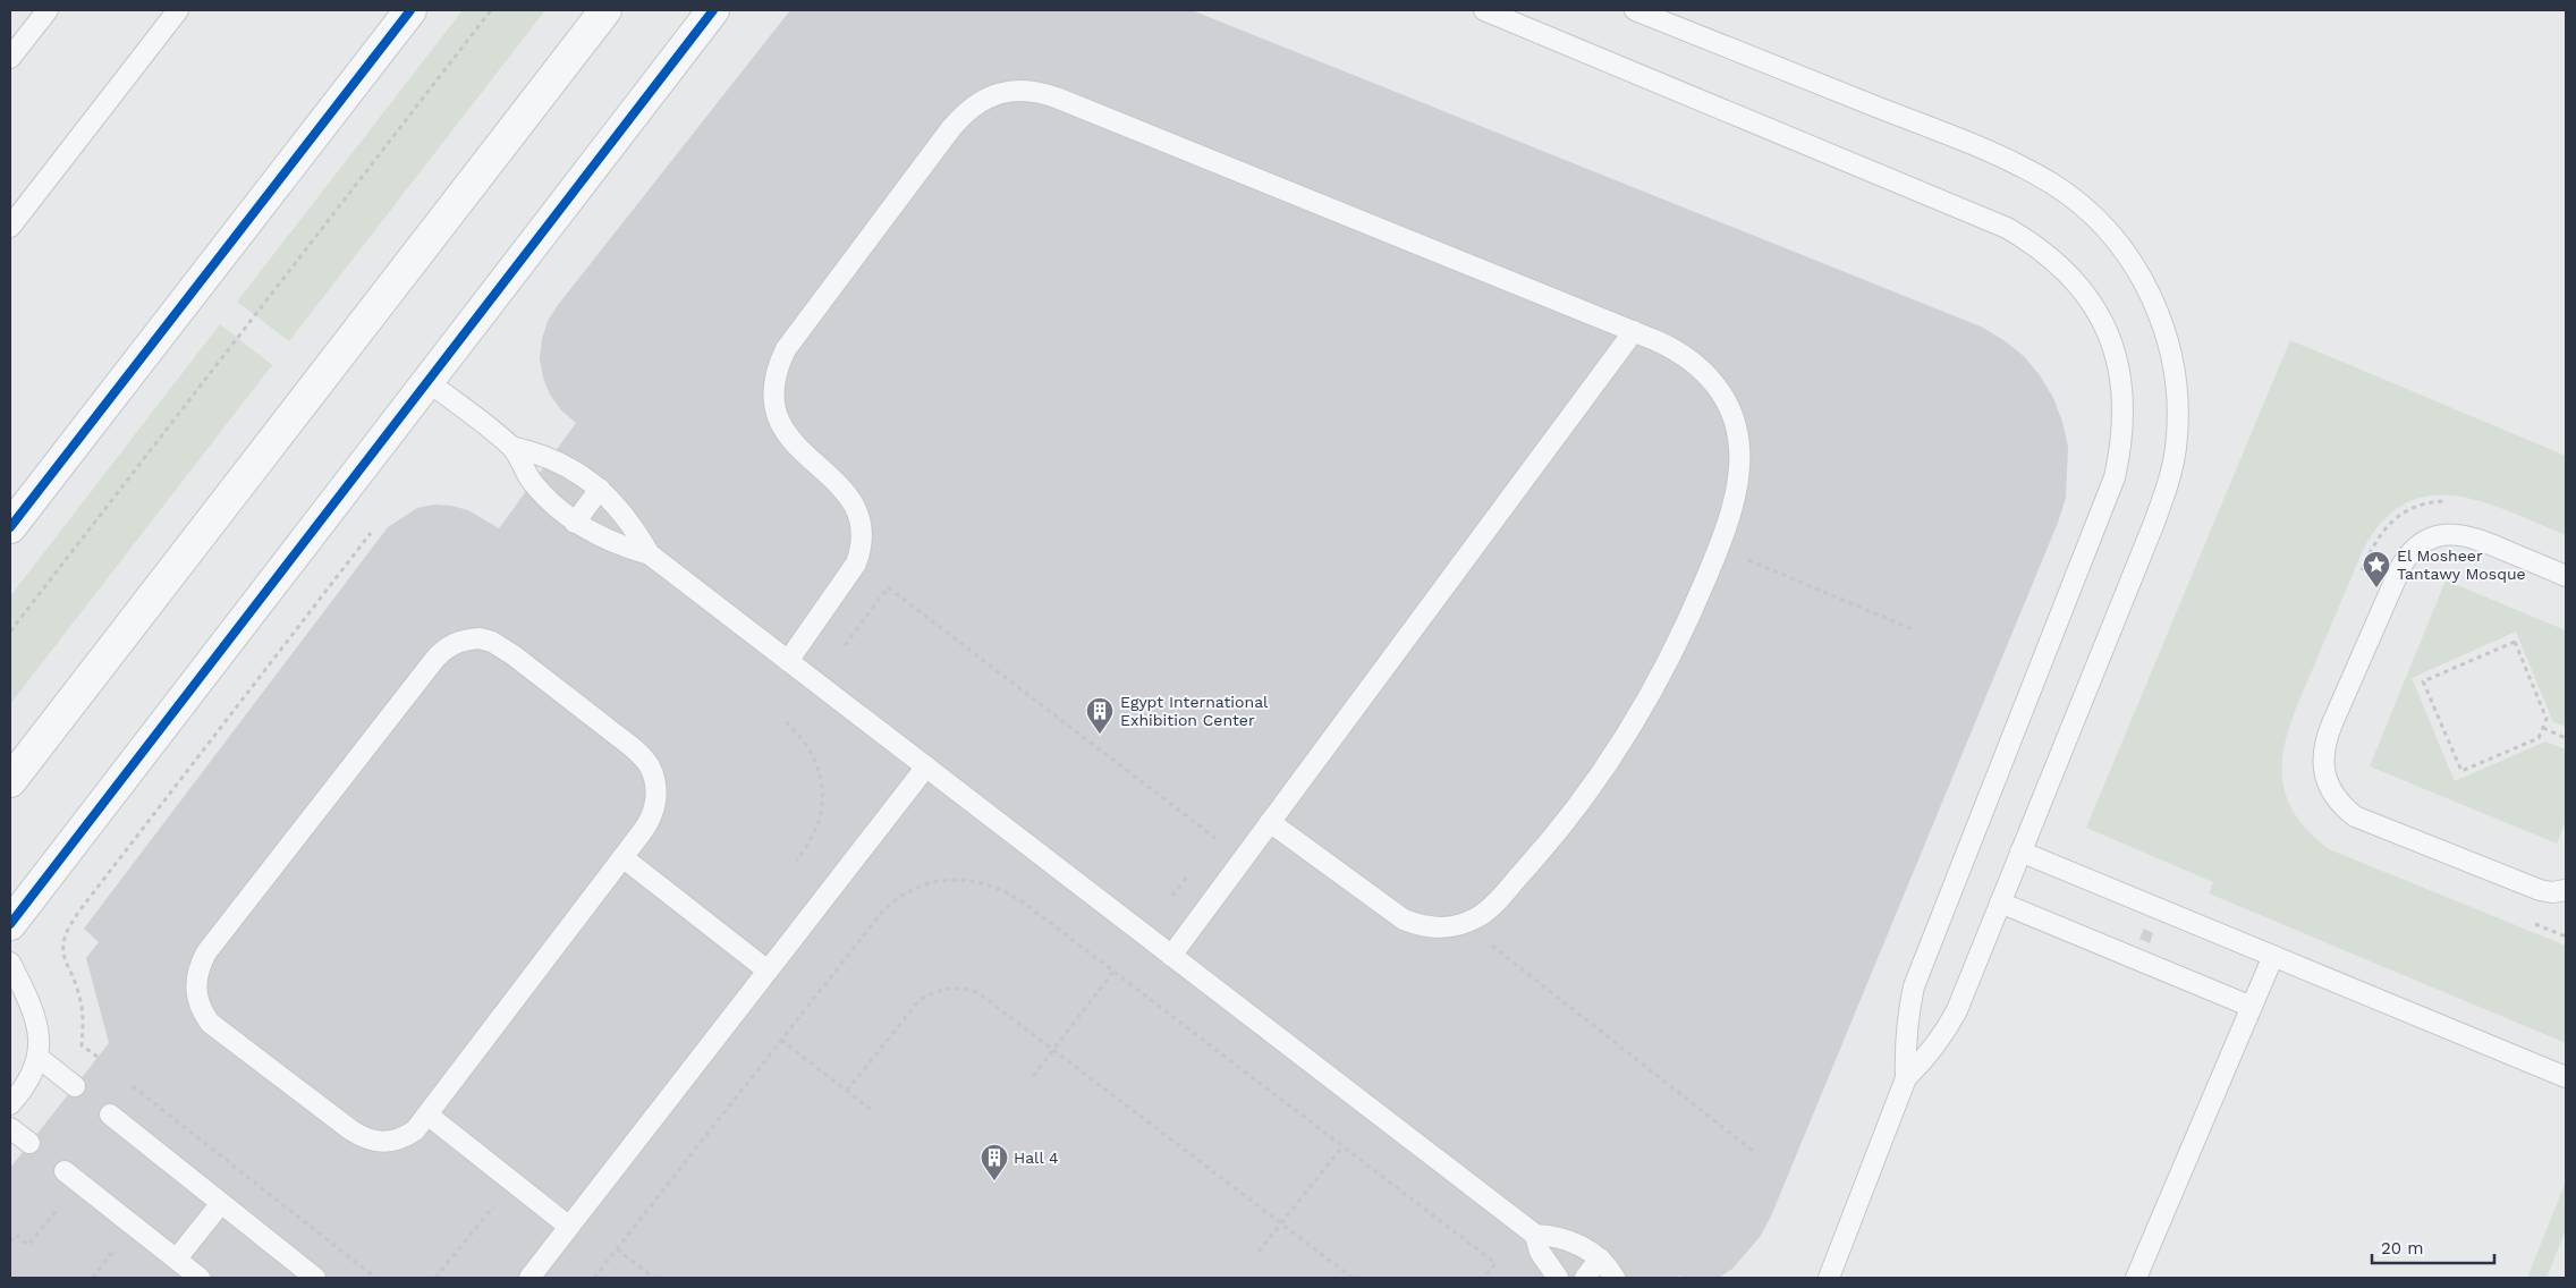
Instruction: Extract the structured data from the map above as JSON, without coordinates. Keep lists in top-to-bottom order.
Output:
{
  "places": {
    "place": ["El Mosheer Tantawy Mosque"],
    "building": ["Egypt International Exhibition Center", "Hall 4"]
  },
  "scale_bar": "20 m"
}
